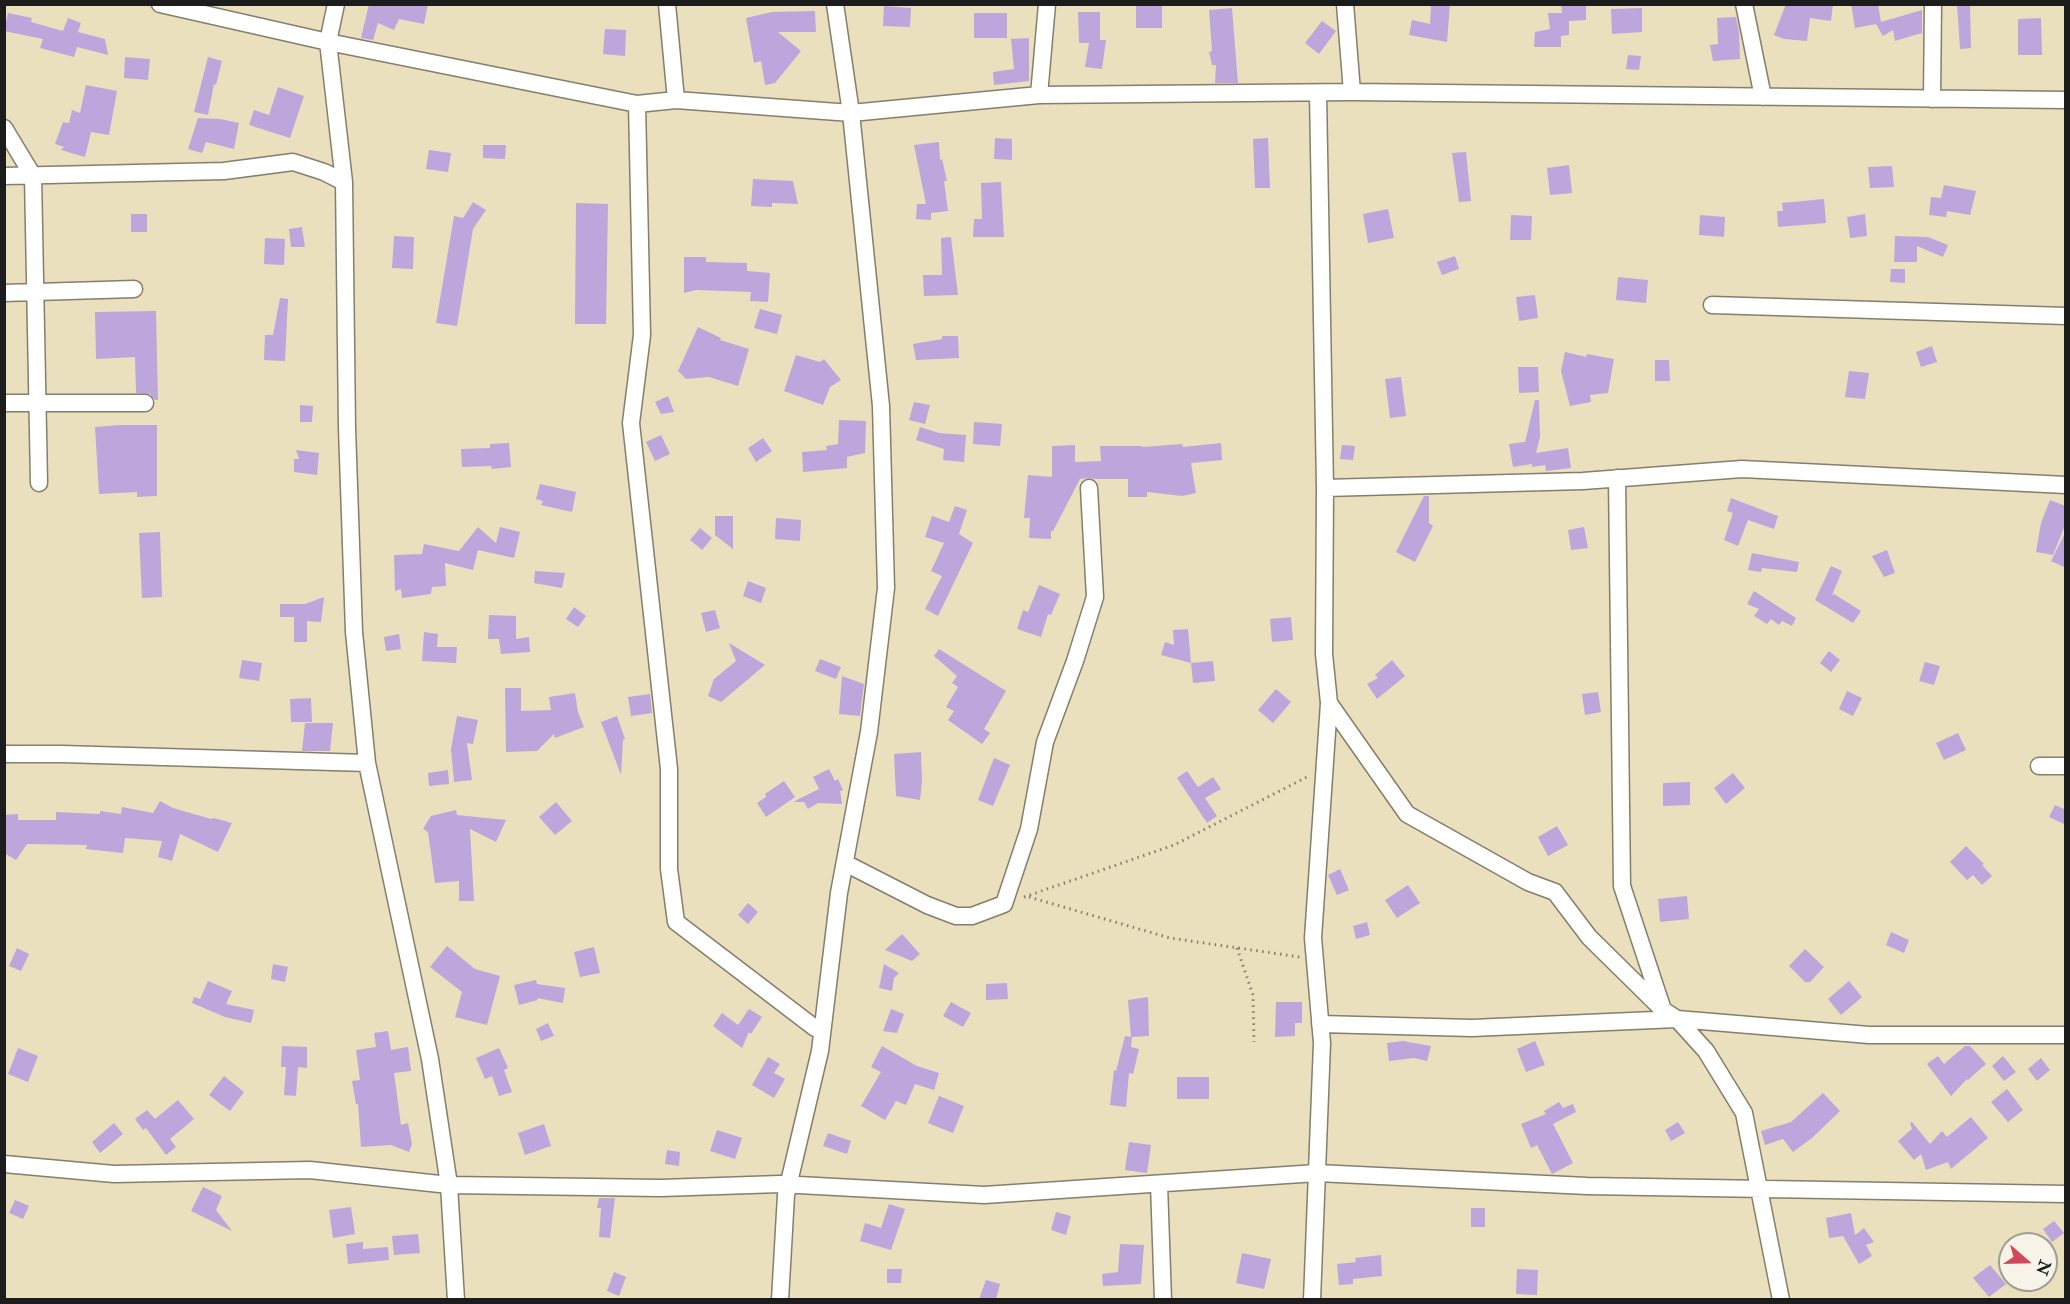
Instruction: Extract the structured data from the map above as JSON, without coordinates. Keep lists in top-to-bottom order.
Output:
{
  "north": "right"
}
